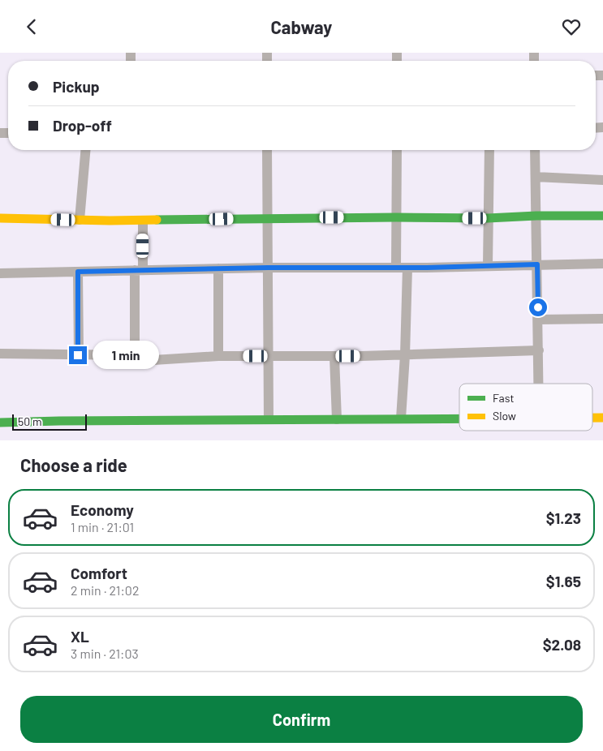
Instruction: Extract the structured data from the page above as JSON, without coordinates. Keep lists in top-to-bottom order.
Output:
{
  "legend": ["Fast", "Slow"],
  "scale_bar": "50 m",
  "page": {
    "header": "Cabway",
    "banner": ["Pickup", "Drop-off"],
    "bubble": "1 min",
    "scale": "50 m",
    "heading": "Choose a ride",
    "list": [
      {
        "name": "Economy",
        "note": "1 min · 21:01",
        "value": "$1.23"
      },
      {
        "name": "Comfort",
        "note": "2 min · 21:02",
        "value": "$1.65"
      },
      {
        "name": "XL",
        "note": "3 min · 21:03",
        "value": "$2.08"
      }
    ],
    "buttons": "Confirm"
  }
}
